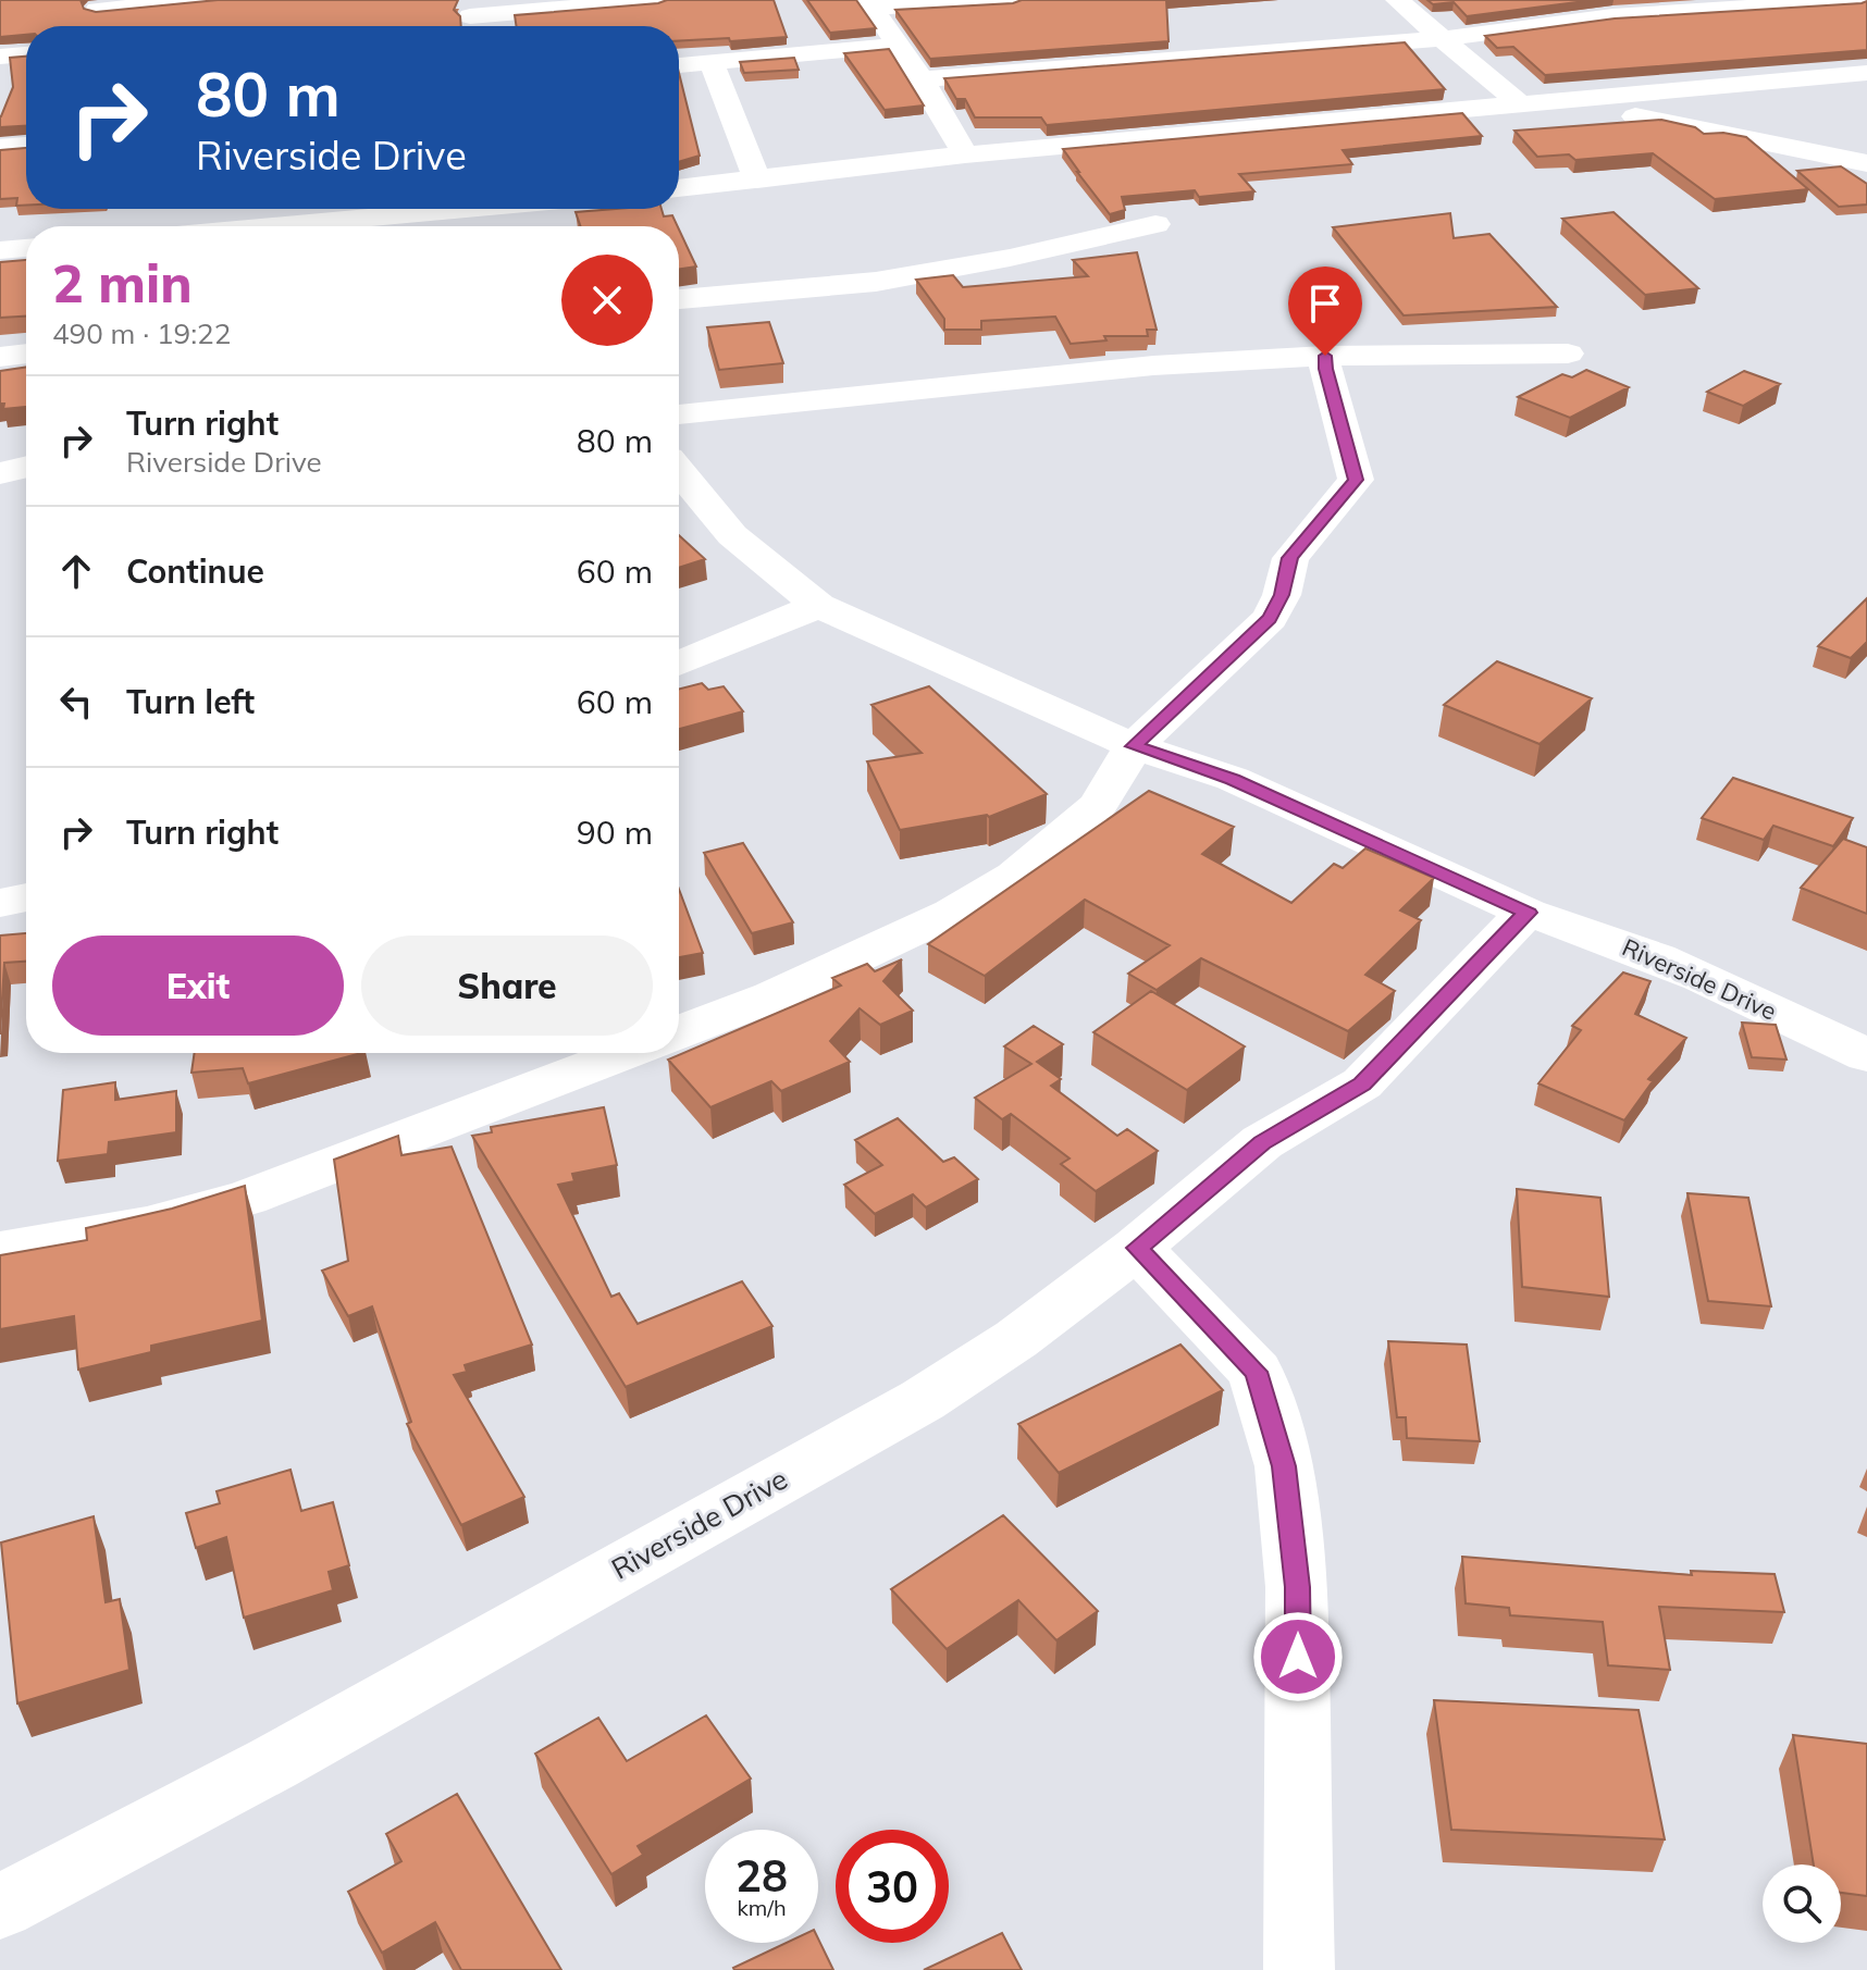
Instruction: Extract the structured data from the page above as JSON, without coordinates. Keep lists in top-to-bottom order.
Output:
{
  "streets": {
    "street": ["Riverside Drive"]
  },
  "page": {
    "turn": ["80 m", "Riverside Drive"],
    "heading": ["2 min", "490 m · 19:22"],
    "list": [
      {
        "name": "Turn right",
        "note": "Riverside Drive",
        "value": "80 m"
      },
      {
        "name": "Continue",
        "value": "60 m"
      },
      {
        "name": "Turn left",
        "value": "60 m"
      },
      {
        "name": "Turn right",
        "value": "90 m"
      }
    ],
    "buttons": ["Exit", "Share"],
    "speed": "28 km/h",
    "limit": "30"
  }
}
